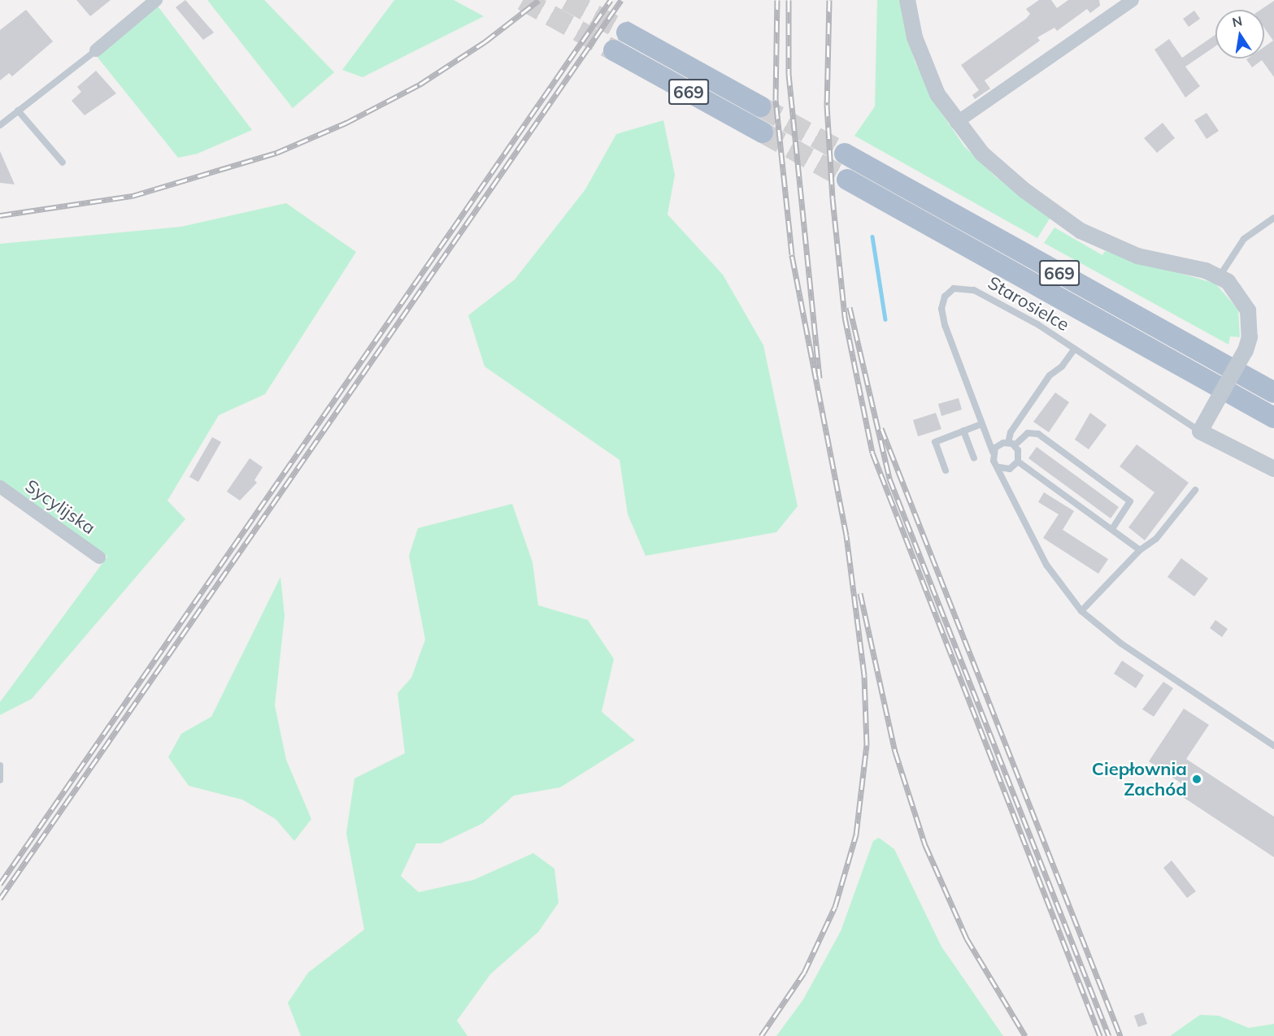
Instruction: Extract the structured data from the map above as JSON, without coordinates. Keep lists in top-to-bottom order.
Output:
{
  "streets": {
    "main road": ["669"],
    "street": ["Sycylijska"],
    "lane": ["Starosielce"]
  },
  "places": ["Ciepłownia Zachód"],
  "north": "top"
}
